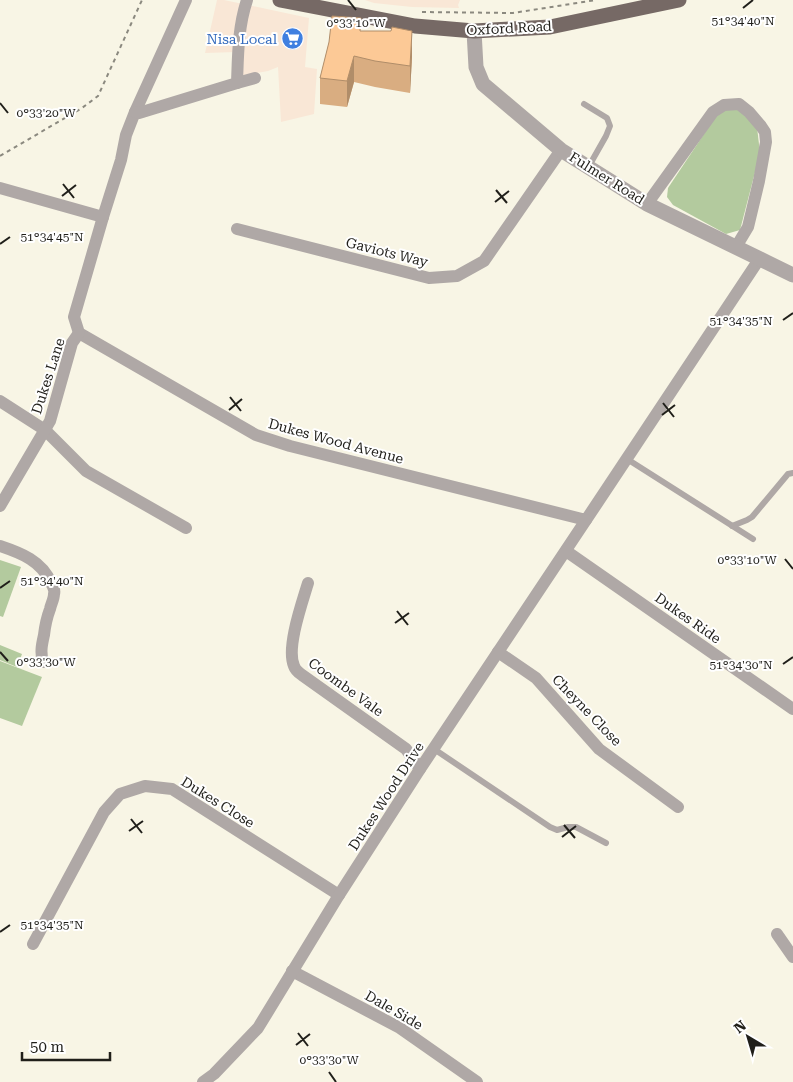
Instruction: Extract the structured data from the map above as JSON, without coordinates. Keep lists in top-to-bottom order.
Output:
{
  "streets": {
    "main road": ["Oxford Road"],
    "street": [
      "Fulmer Road",
      "Gaviots Way",
      "Dukes Lane",
      "Dukes Wood Avenue",
      "Dukes Ride",
      "Coombe Vale",
      "Cheyne Close",
      "Dukes Wood Drive",
      "Dukes Close",
      "Dale Side"
    ]
  },
  "crossings": [
    ["Oxford Road", "Fulmer Road"],
    ["Fulmer Road", "Gaviots Way"],
    ["Dukes Lane", "Dukes Wood Avenue"],
    ["Dukes Wood Avenue", "Dukes Wood Drive"],
    ["Dukes Ride", "Dukes Wood Drive"],
    ["Coombe Vale", "Dukes Wood Drive"],
    ["Cheyne Close", "Dukes Wood Drive"],
    ["Dukes Wood Drive", "Dukes Close"],
    ["Dukes Wood Drive", "Dale Side"]
  ],
  "places": {
    "supermarket": ["Nisa Local"]
  },
  "scale_bar": "50 m",
  "north": "top left",
  "coordinates": [
    "51°34'40\"N",
    "0°33'10\"W",
    "0°33'20\"W",
    "51°34'45\"N",
    "51°34'35\"N",
    "0°33'30\"W",
    "51°34'30\"N"
  ]
}
